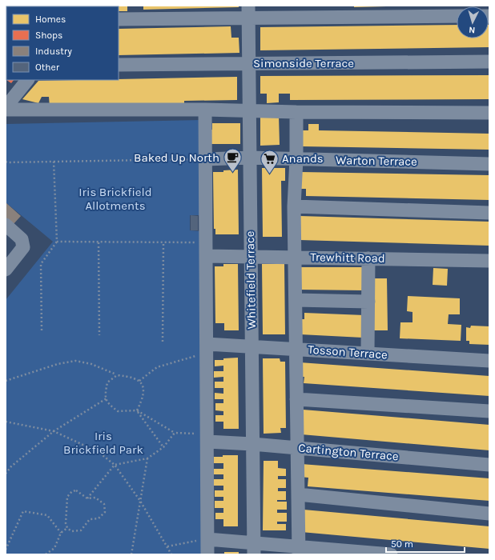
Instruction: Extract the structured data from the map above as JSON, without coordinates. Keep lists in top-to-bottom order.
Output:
{
  "streets": {
    "street": [
      "Simonside Terrace",
      "Warton Terrace",
      "Trewhitt Road",
      "Whitefield Terrace",
      "Tosson Terrace",
      "Cartington Terrace"
    ]
  },
  "crossings": [
    ["Simonside Terrace", "Whitefield Terrace"],
    ["Warton Terrace", "Whitefield Terrace"],
    ["Trewhitt Road", "Whitefield Terrace"],
    ["Whitefield Terrace", "Tosson Terrace"],
    ["Whitefield Terrace", "Cartington Terrace"]
  ],
  "parks": ["Iris Brickfield Allotments", "Iris Brickfield Park"],
  "places": {
    "cafe": ["Baked Up North"],
    "supermarket": ["Anands"]
  },
  "legend": [
    "Homes",
    "Shops",
    "Industry",
    "Other"
  ],
  "scale_bar": "50 m",
  "north": "bottom"
}
